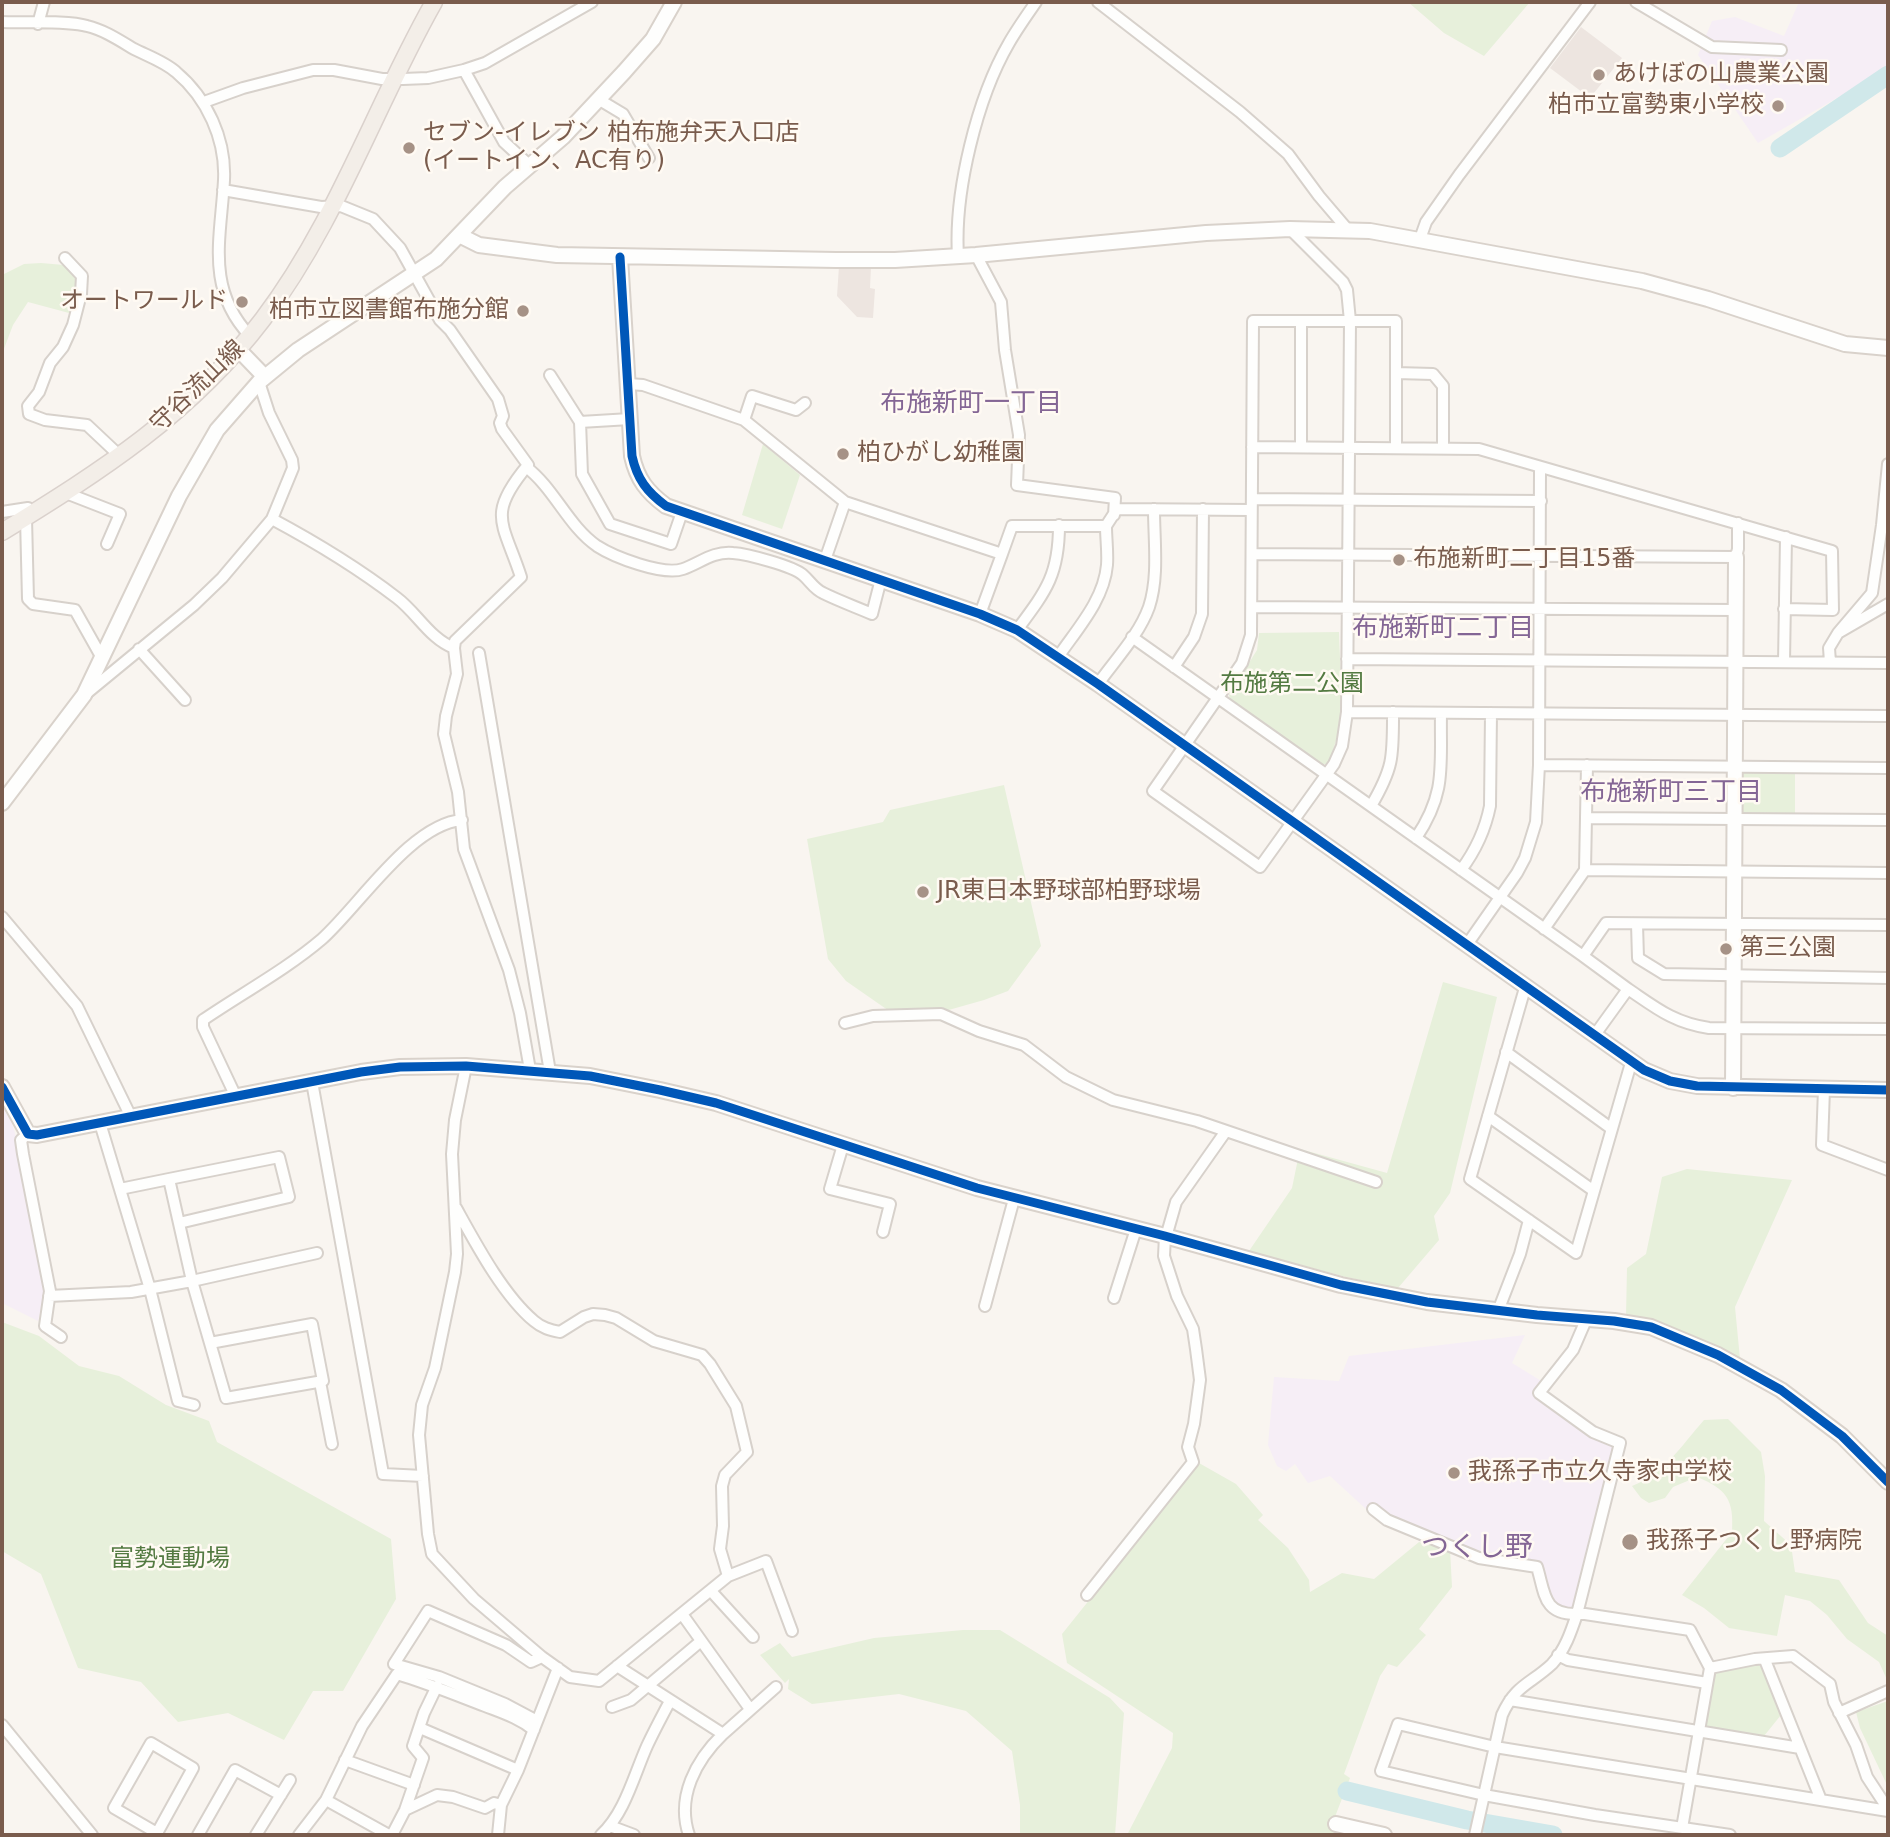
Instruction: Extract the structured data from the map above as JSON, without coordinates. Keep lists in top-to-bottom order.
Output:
{
  "streets": {
    "main road": ["守谷流山線"]
  },
  "districts": [
    "布施新町一丁目",
    "布施新町二丁目",
    "布施新町三丁目",
    "つくし野"
  ],
  "parks": ["布施第二公園", "富勢運動場"],
  "places": [
    "あけぼの山農業公園",
    "柏市立富勢東小学校",
    "セブン-イレブン 柏布施弁天入口店 (イートイン、AC有り)",
    "オートワールド",
    "柏市立図書館布施分館",
    "柏ひがし幼稚園",
    "布施新町二丁目15番",
    "JR東日本野球部柏野球場",
    "第三公園",
    "我孫子市立久寺家中学校",
    "我孫子つくし野病院"
  ]
}
